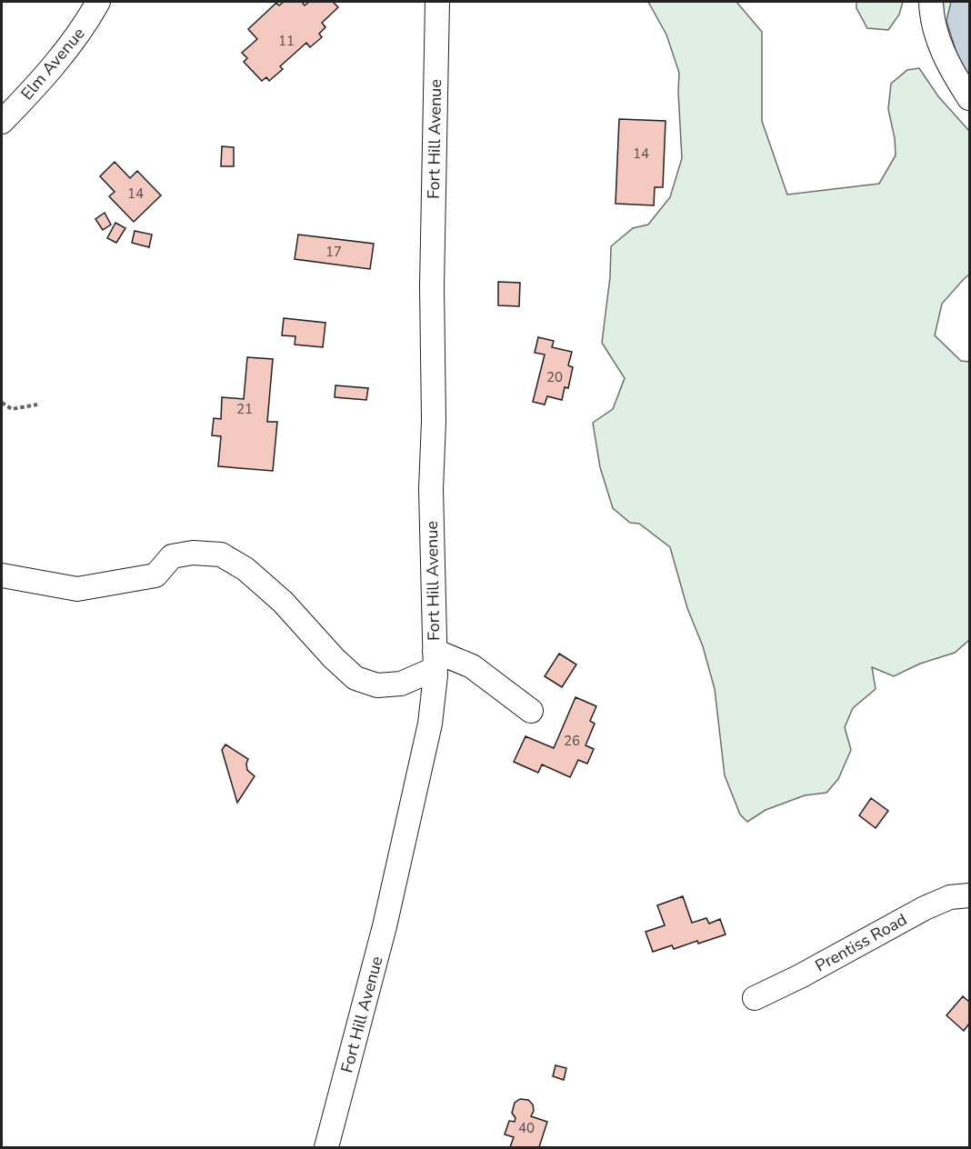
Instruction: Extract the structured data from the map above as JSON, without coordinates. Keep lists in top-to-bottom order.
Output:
{
  "streets": {
    "street": ["Elm Avenue", "Fort Hill Avenue", "Prentiss Road"]
  },
  "house_numbers": [
    "11",
    "14",
    "14",
    "17",
    "20",
    "21",
    "26",
    "40"
  ]
}
